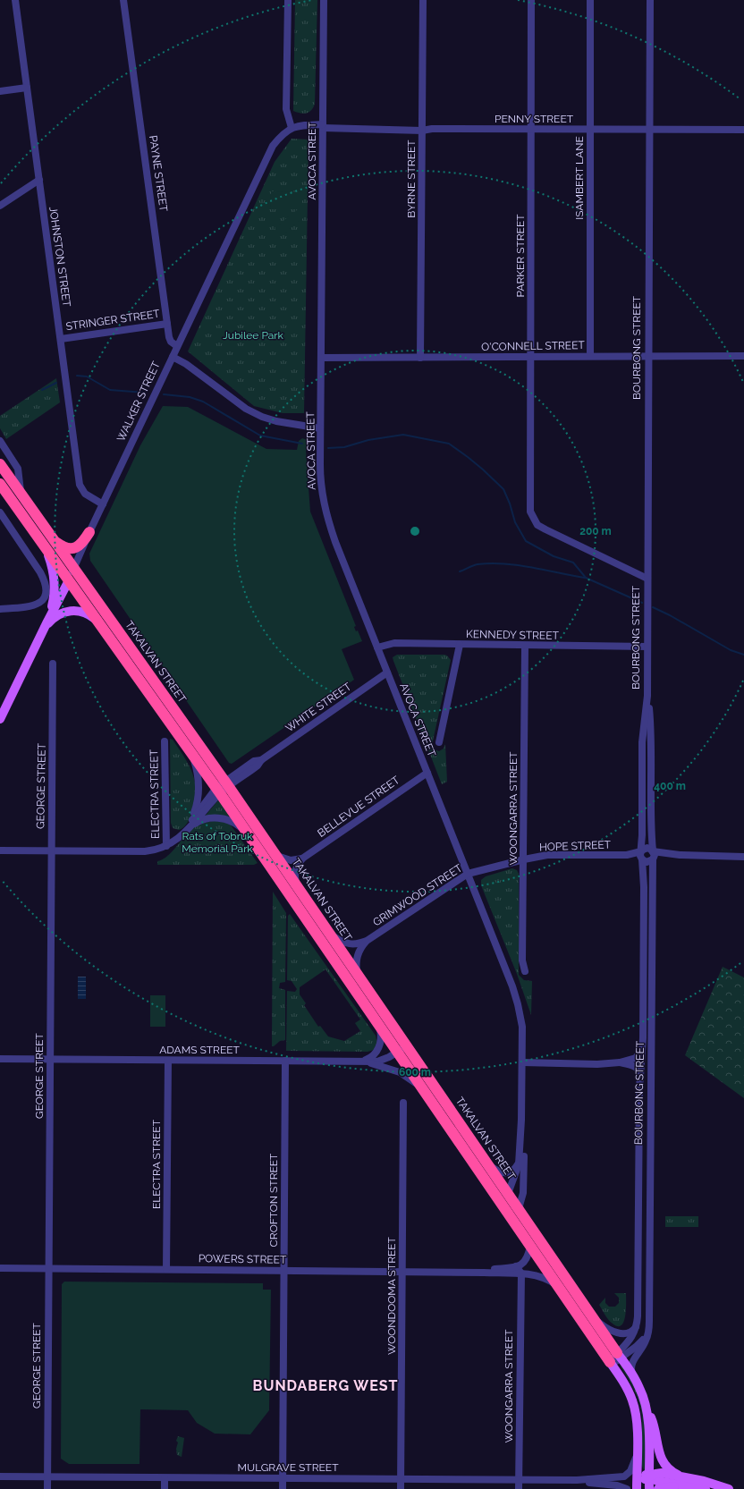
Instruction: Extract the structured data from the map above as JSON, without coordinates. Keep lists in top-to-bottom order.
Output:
{
  "streets": {
    "highway": ["TAKALVAN STREET"],
    "main road": ["WALKER STREET"],
    "street": [
      "PENNY STREET",
      "AVOCA STREET",
      "PAYNE STREET",
      "ISAMBERT LANE",
      "BYRNE STREET",
      "PARKER STREET",
      "JOHNSTON STREET",
      "STRINGER STREET",
      "O'CONNELL STREET",
      "BOURBONG STREET",
      "KENNEDY STREET",
      "WHITE STREET",
      "GEORGE STREET",
      "ELECTRA STREET",
      "BELLEVUE STREET",
      "WOONGARRA STREET",
      "HOPE STREET",
      "GRIMWOOD STREET",
      "ADAMS STREET",
      "CROFTON STREET",
      "POWERS STREET",
      "WOONDOOMA STREET",
      "MULGRAVE STREET"
    ]
  },
  "crossings": [
    ["PENNY STREET", "AVOCA STREET"],
    ["PENNY STREET", "ISAMBERT LANE"],
    ["PENNY STREET", "BYRNE STREET"],
    ["PENNY STREET", "PARKER STREET"],
    ["PENNY STREET", "BOURBONG STREET"],
    ["PENNY STREET", "WALKER STREET"],
    ["AVOCA STREET", "O'CONNELL STREET"],
    ["AVOCA STREET", "WALKER STREET"],
    ["AVOCA STREET", "KENNEDY STREET"],
    ["AVOCA STREET", "WHITE STREET"],
    ["AVOCA STREET", "BELLEVUE STREET"],
    ["AVOCA STREET", "GRIMWOOD STREET"],
    ["PAYNE STREET", "STRINGER STREET"],
    ["PAYNE STREET", "WALKER STREET"],
    ["ISAMBERT LANE", "O'CONNELL STREET"],
    ["BYRNE STREET", "O'CONNELL STREET"],
    ["PARKER STREET", "O'CONNELL STREET"],
    ["PARKER STREET", "BOURBONG STREET"],
    ["JOHNSTON STREET", "STRINGER STREET"],
    ["JOHNSTON STREET", "WALKER STREET"],
    ["O'CONNELL STREET", "BOURBONG STREET"],
    ["BOURBONG STREET", "KENNEDY STREET"],
    ["BOURBONG STREET", "HOPE STREET"],
    ["WALKER STREET", "TAKALVAN STREET"],
    ["KENNEDY STREET", "WOONGARRA STREET"],
    ["TAKALVAN STREET", "WHITE STREET"],
    ["TAKALVAN STREET", "GRIMWOOD STREET"],
    ["TAKALVAN STREET", "ADAMS STREET"],
    ["GEORGE STREET", "ADAMS STREET"],
    ["GEORGE STREET", "POWERS STREET"],
    ["GEORGE STREET", "MULGRAVE STREET"],
    ["ELECTRA STREET", "ADAMS STREET"],
    ["ELECTRA STREET", "POWERS STREET"],
    ["WOONGARRA STREET", "HOPE STREET"],
    ["WOONGARRA STREET", "GRIMWOOD STREET"],
    ["WOONGARRA STREET", "POWERS STREET"],
    ["WOONGARRA STREET", "MULGRAVE STREET"],
    ["HOPE STREET", "GRIMWOOD STREET"],
    ["ADAMS STREET", "CROFTON STREET"],
    ["CROFTON STREET", "POWERS STREET"],
    ["CROFTON STREET", "MULGRAVE STREET"],
    ["POWERS STREET", "WOONDOOMA STREET"],
    ["WOONDOOMA STREET", "MULGRAVE STREET"]
  ],
  "districts": ["BUNDABERG WEST"],
  "parks": ["Jubilee Park", "Rats of Tobruk Memorial Park"],
  "rings": ["200 m", "400 m", "600 m"]
}
